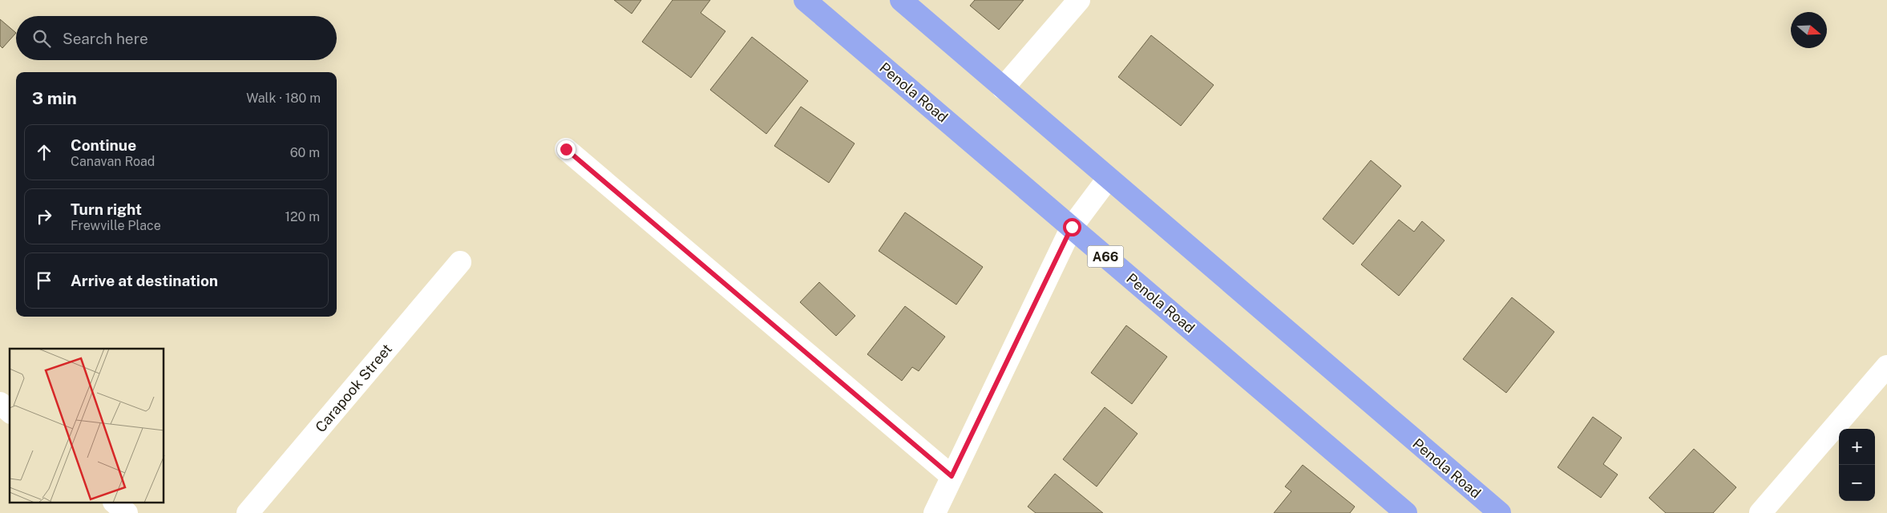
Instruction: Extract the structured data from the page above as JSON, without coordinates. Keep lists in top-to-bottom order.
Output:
{
  "streets": {
    "highway": ["Penola Road", "A66"],
    "street": ["Carapook Street"]
  },
  "north": "right",
  "page": {
    "search": "Search here",
    "heading": ["3 min", "Walk · 180 m"],
    "list": [
      ["Continue", "Canavan Road", "60 m"],
      ["Turn right", "Frewville Place", "120 m"],
      "Arrive at destination"
    ],
    "map_buttons": ["+", "−"]
  }
}
